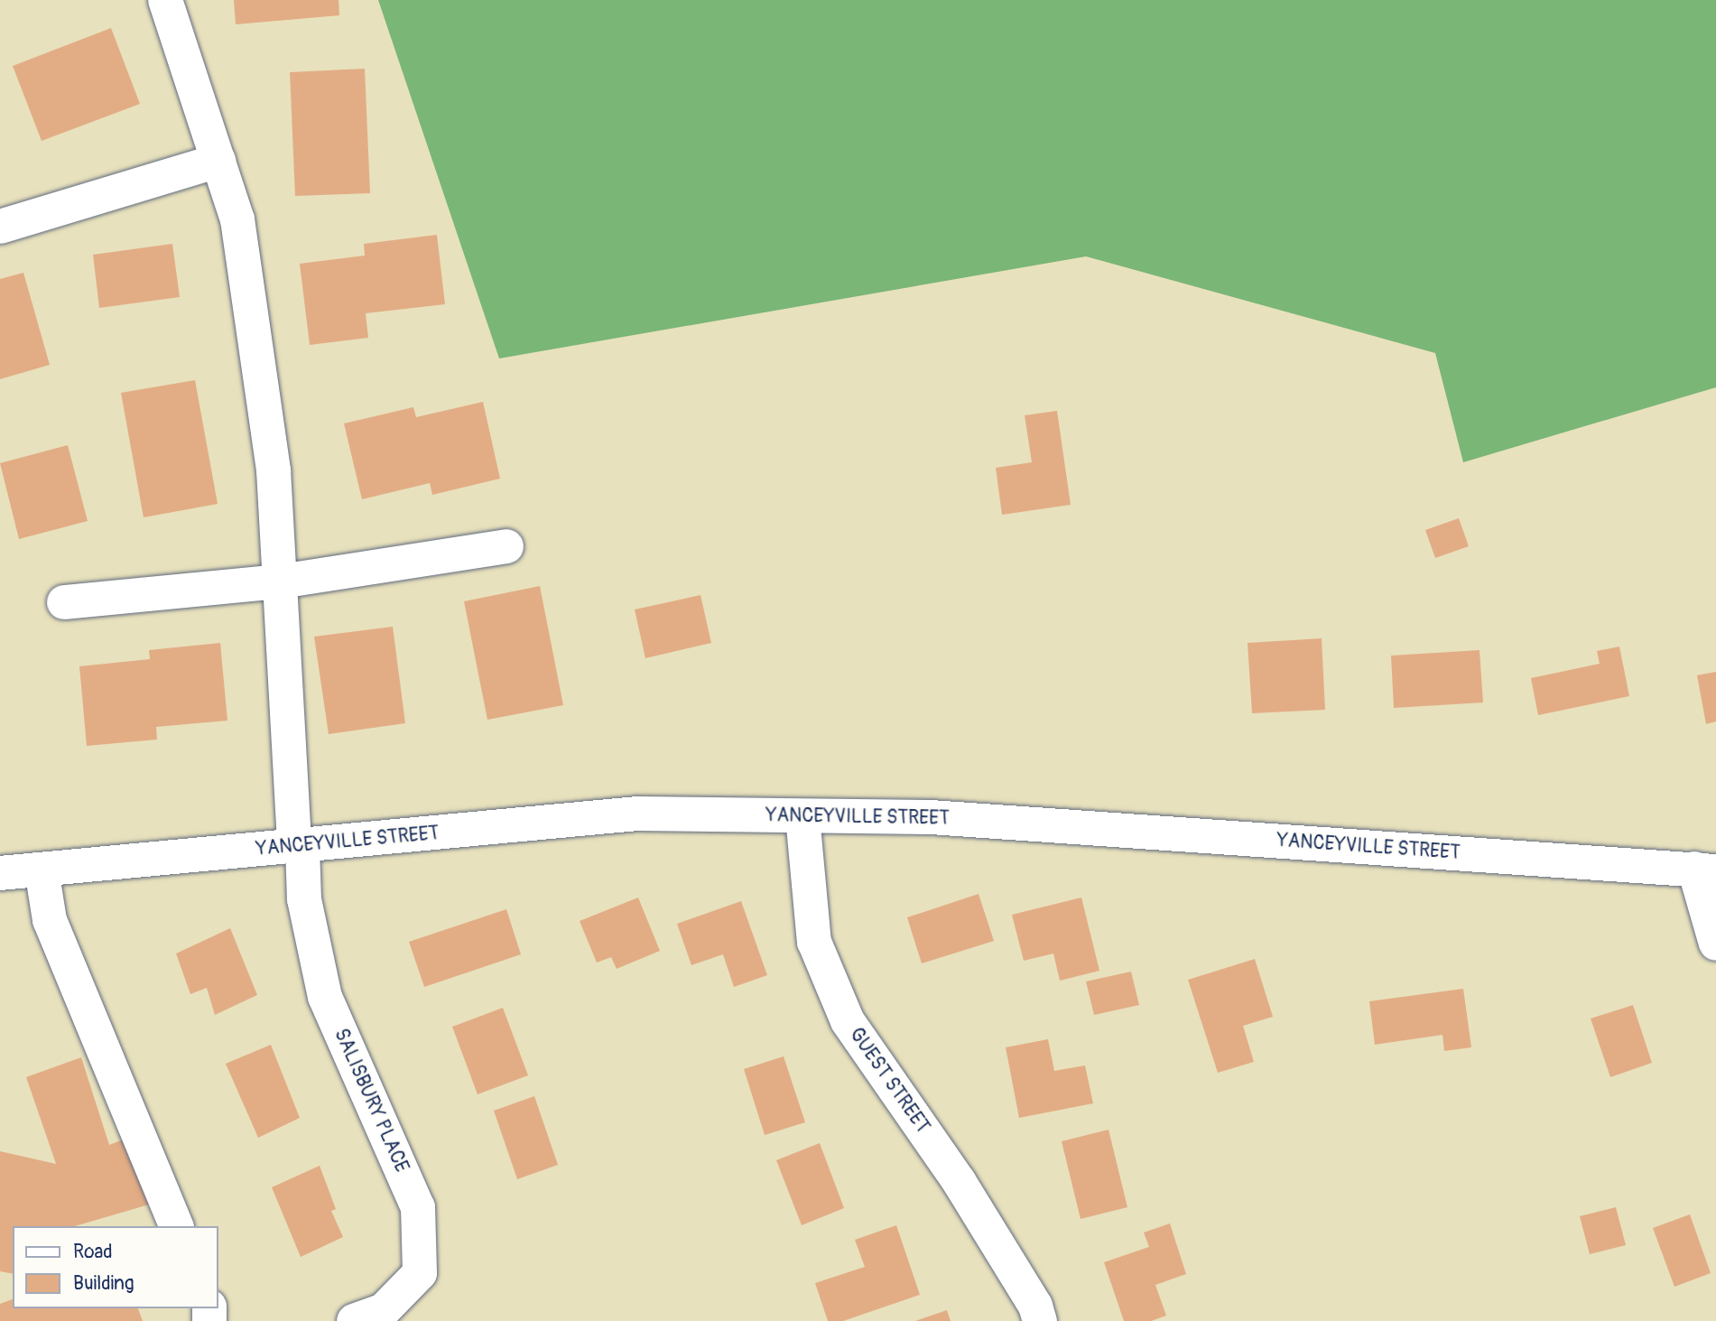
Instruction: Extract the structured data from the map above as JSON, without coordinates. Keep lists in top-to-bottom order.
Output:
{
  "streets": {
    "main road": ["YANCEYVILLE STREET", "GUEST STREET", "SALISBURY PLACE"]
  },
  "crossings": [
    ["YANCEYVILLE STREET", "GUEST STREET"],
    ["YANCEYVILLE STREET", "SALISBURY PLACE"]
  ],
  "legend": ["Road", "Building"]
}
